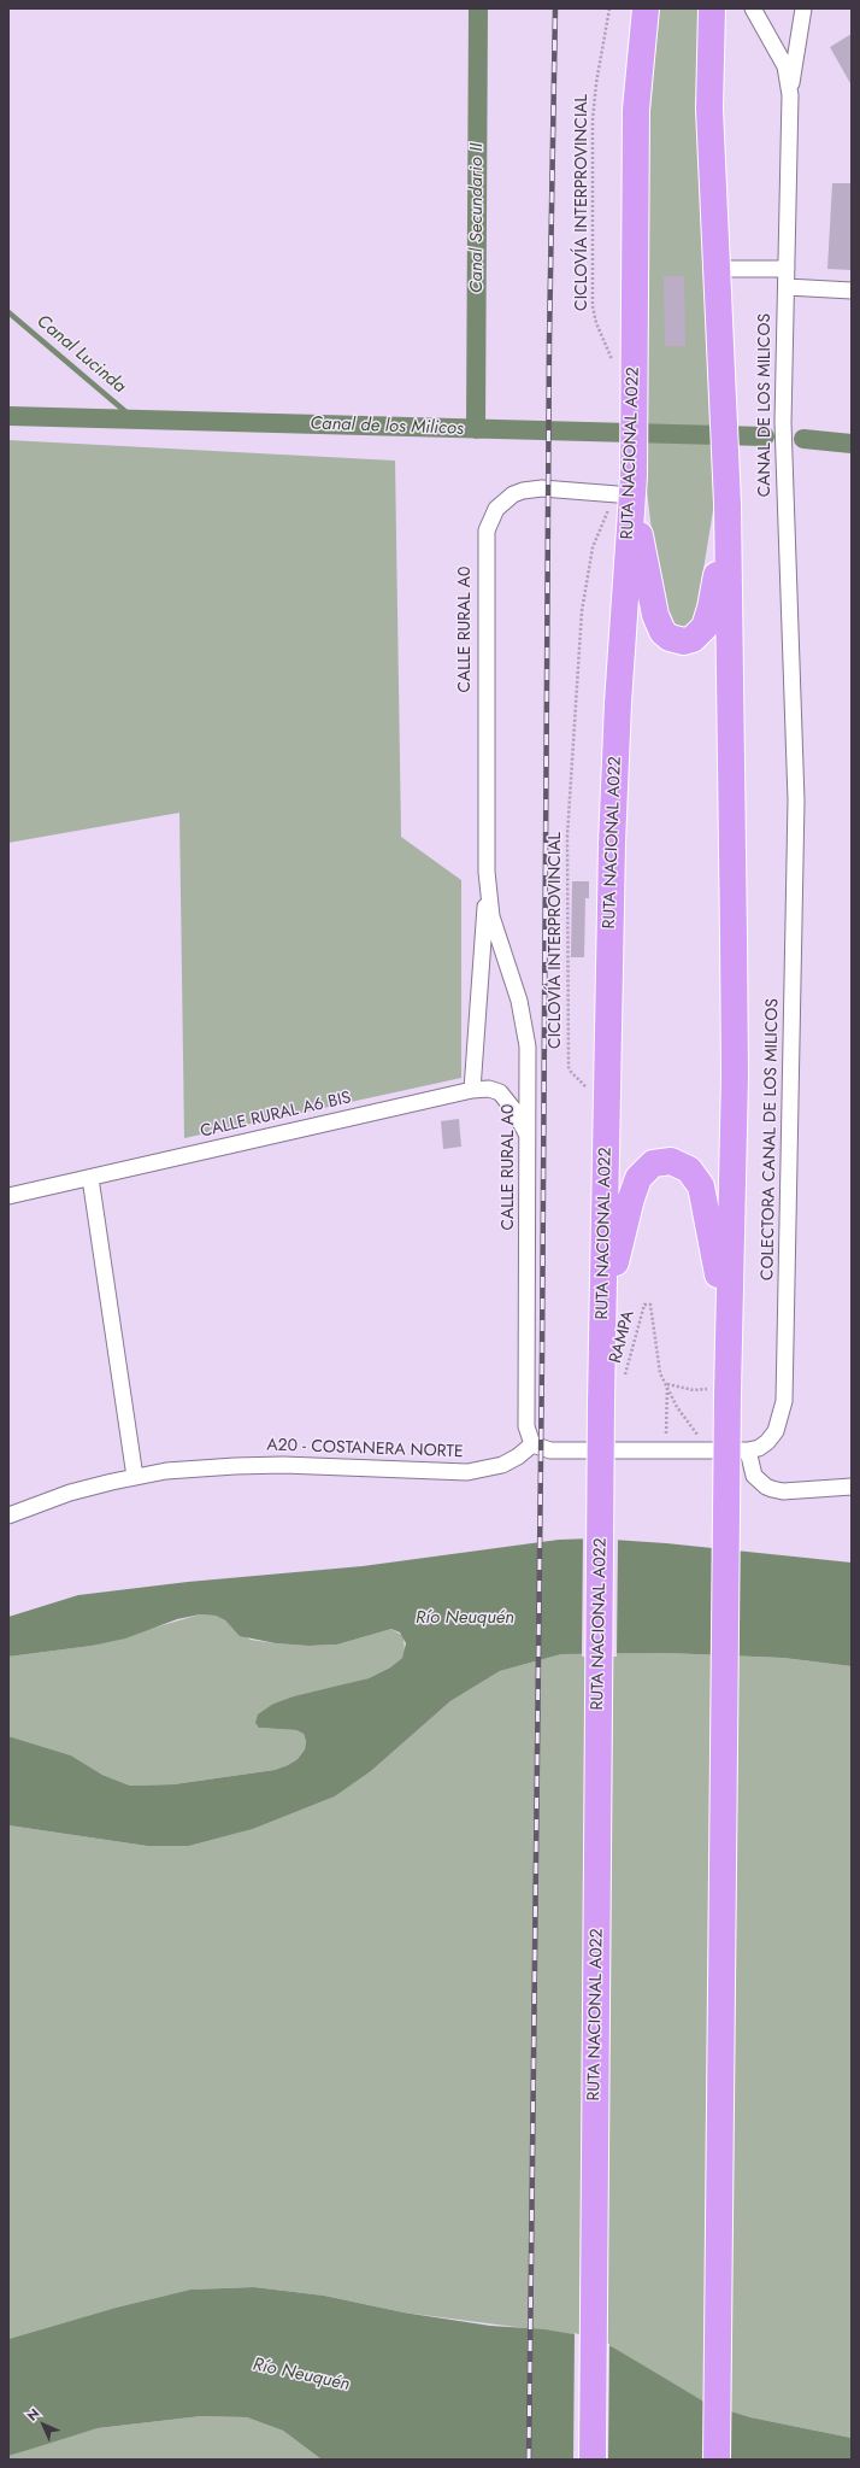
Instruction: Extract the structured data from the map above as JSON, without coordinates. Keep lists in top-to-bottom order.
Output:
{
  "streets": {
    "highway": ["RUTA NACIONAL A022"],
    "street": [
      "CANAL DE LOS MILICOS",
      "CALLE RURAL A0",
      "CALLE RURAL A6 BIS",
      "COLECTORA CANAL DE LOS MILICOS",
      "A20 - COSTANERA NORTE"
    ],
    "path": ["CICLOVÍA INTERPROVINCIAL", "RAMPA"]
  },
  "crossings": [
    ["CICLOVÍA INTERPROVINCIAL", "RUTA NACIONAL A022"],
    ["CICLOVÍA INTERPROVINCIAL", "CALLE RURAL A0"],
    ["CANAL DE LOS MILICOS", "COLECTORA CANAL DE LOS MILICOS"],
    ["RUTA NACIONAL A022", "CALLE RURAL A0"],
    ["CALLE RURAL A0", "CALLE RURAL A6 BIS"],
    ["CALLE RURAL A0", "A20 - COSTANERA NORTE"]
  ],
  "water": [
    "Canal Secundario II",
    "Canal Lucinda",
    "Canal de los Milicos",
    "Río Neuquén"
  ],
  "north": "top left"
}
